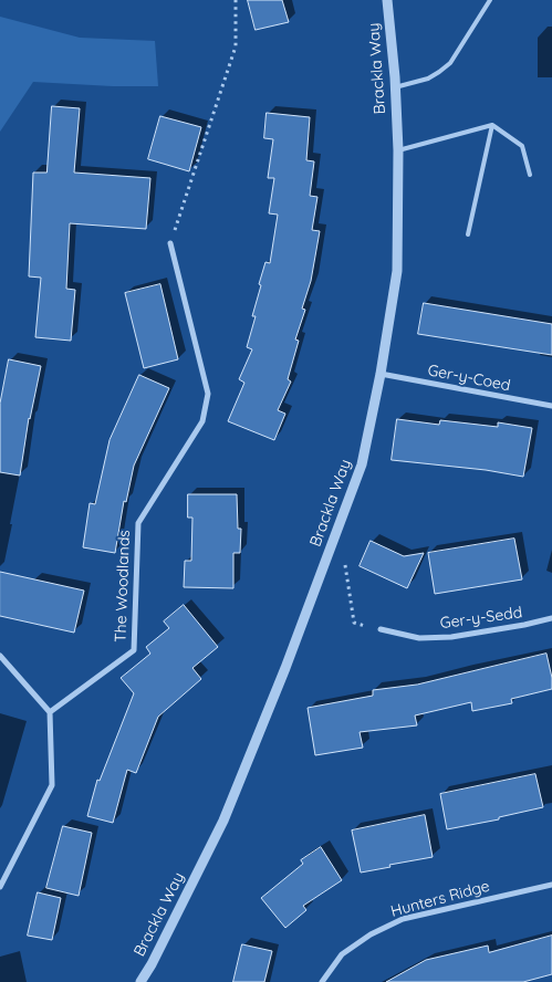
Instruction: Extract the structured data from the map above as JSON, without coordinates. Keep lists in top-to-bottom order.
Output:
{
  "streets": {
    "street": [
      "Brackla Way",
      "Ger-y-Coed",
      "The Woodlands",
      "Ger-y-Sedd",
      "Hunters Ridge"
    ]
  },
  "crossings": [
    ["Brackla Way", "Ger-y-Coed"]
  ]
}
